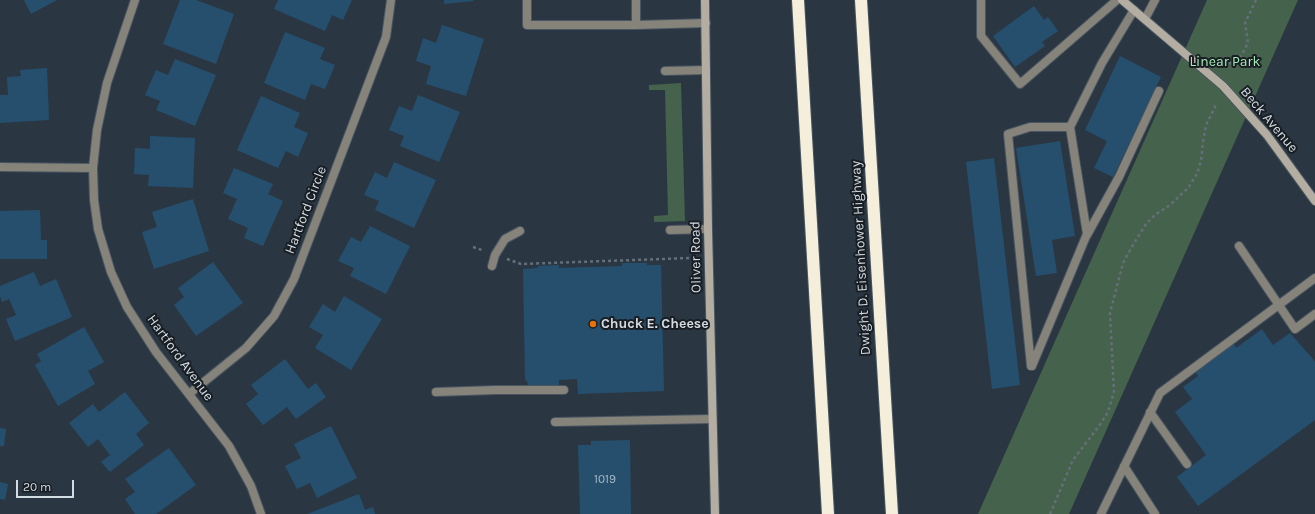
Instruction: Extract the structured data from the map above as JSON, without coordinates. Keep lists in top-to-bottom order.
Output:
{
  "streets": {
    "highway": ["Dwight D. Eisenhower Highway"],
    "main road": ["Beck Avenue", "Oliver Road"],
    "street": ["Hartford Circle", "Hartford Avenue"]
  },
  "crossings": [
    ["Hartford Circle", "Hartford Avenue"]
  ],
  "parks": ["Linear Park"],
  "places": ["Chuck E. Cheese"],
  "house_numbers": ["1019"],
  "scale_bar": "20 m"
}
